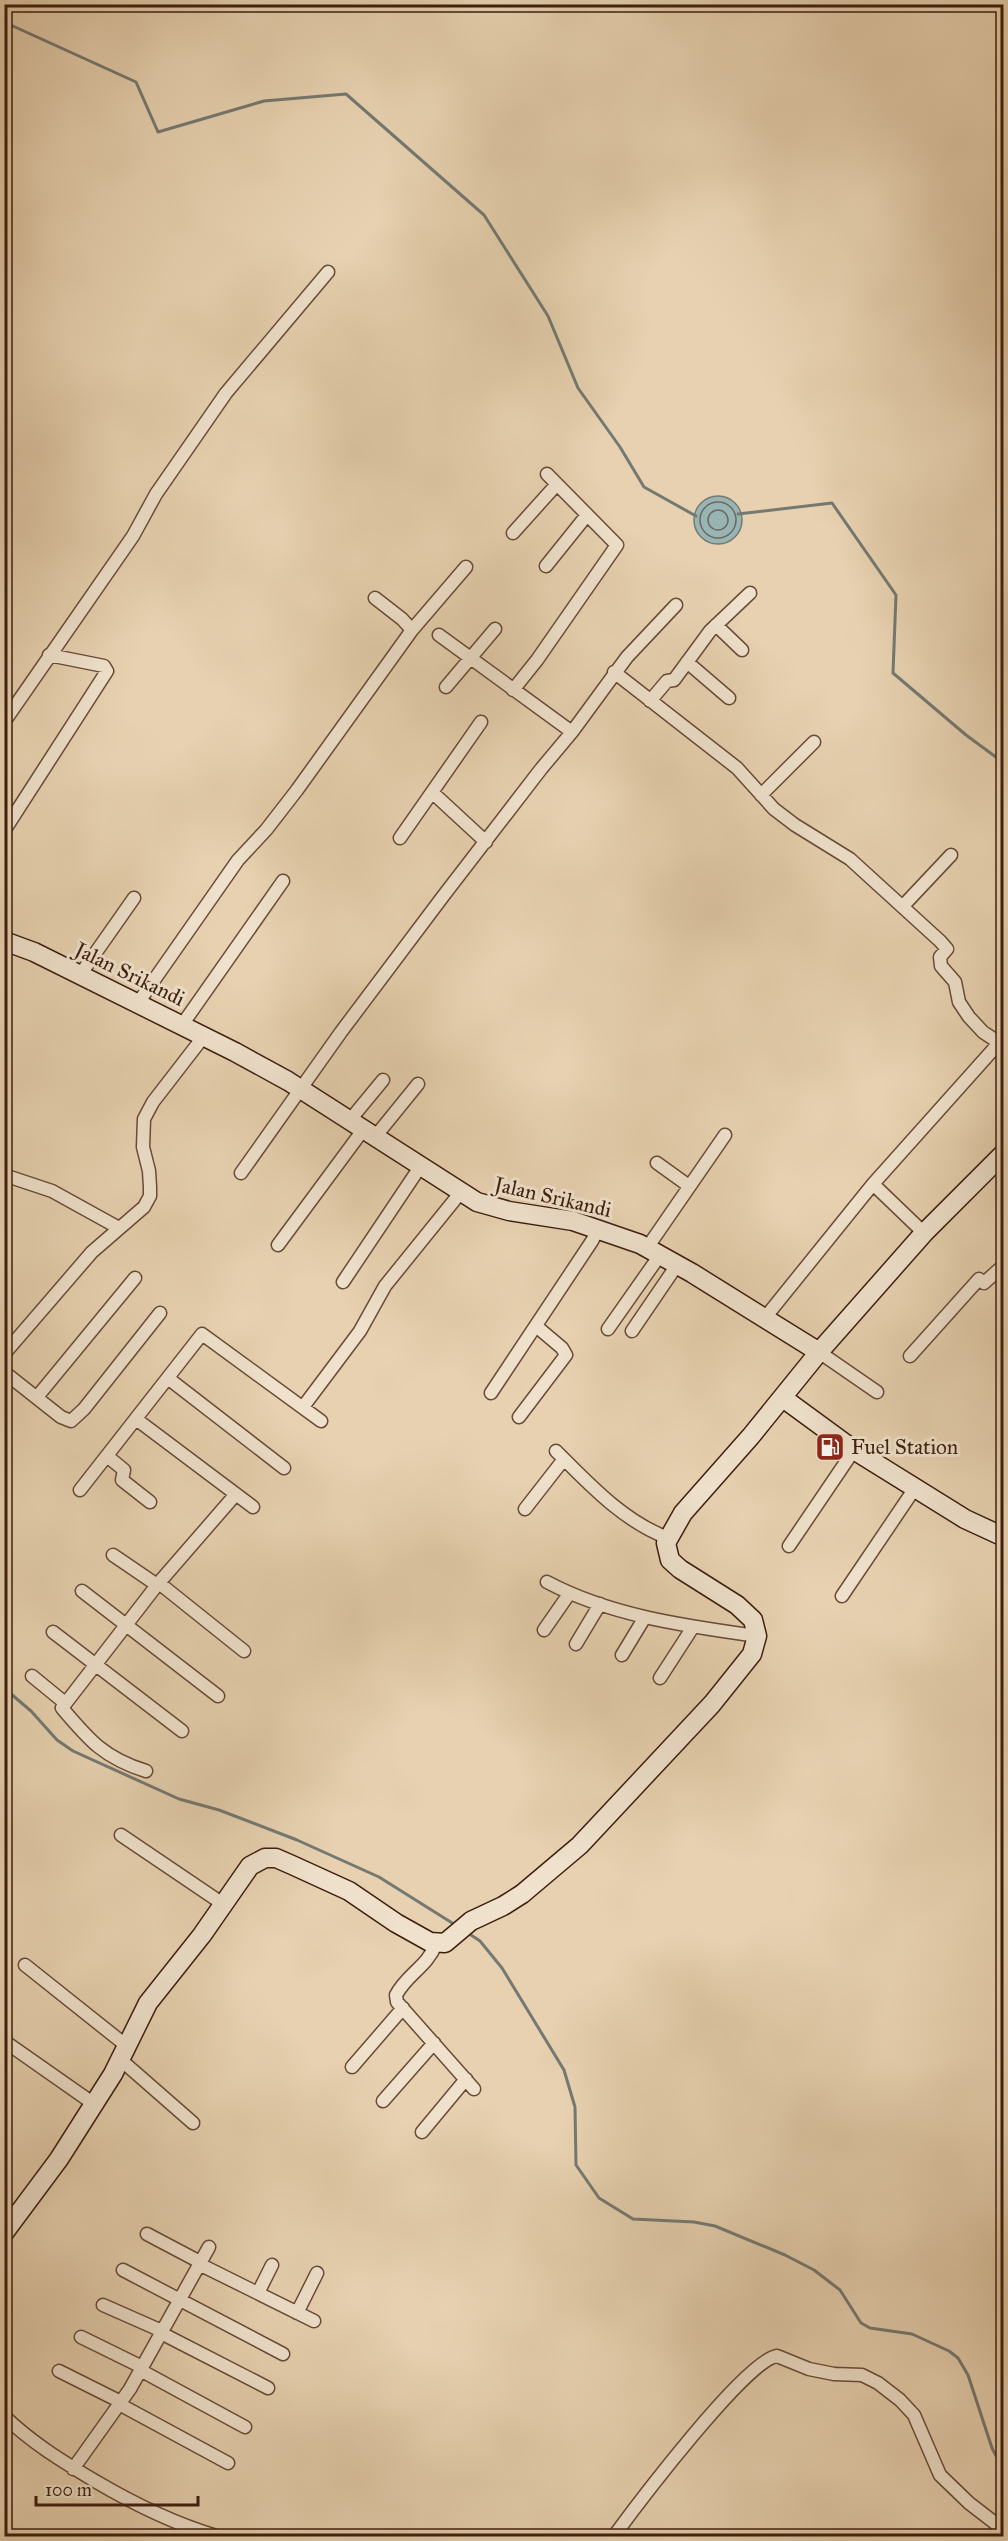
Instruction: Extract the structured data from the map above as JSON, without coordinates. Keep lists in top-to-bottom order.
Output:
{
  "streets": {
    "street": ["Jalan Srikandi"]
  },
  "places": {
    "fuel station": ["Fuel Station"]
  },
  "scale_bar": "100 m"
}
